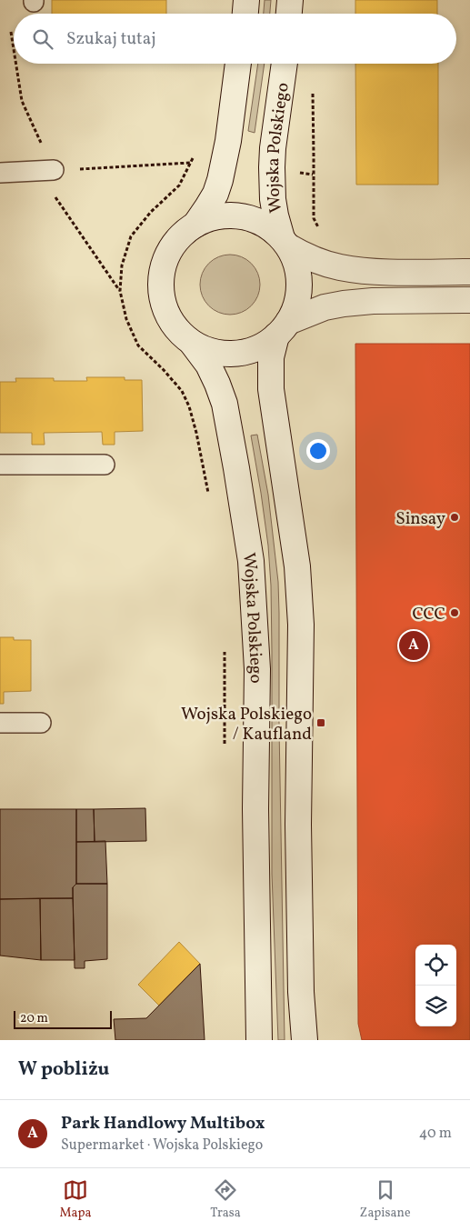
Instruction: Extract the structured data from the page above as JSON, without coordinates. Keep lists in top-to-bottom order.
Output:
{
  "streets": {
    "street": ["Wojska Polskiego"]
  },
  "places": {
    "other": ["Sinsay", "CCC"],
    "transit": ["Wojska Polskiego / Kaufland"]
  },
  "scale_bar": "20 m",
  "page": {
    "search": "Szukaj tutaj",
    "pins": "A",
    "scale": "20 m",
    "heading": "W pobliżu",
    "list": [
      {
        "mark": "A",
        "name": "Park Handlowy Multibox",
        "note": "Supermarket · Wojska Polskiego",
        "value": "40 m"
      }
    ],
    "nav": ["Mapa", "Trasa", "Zapisane"]
  }
}
